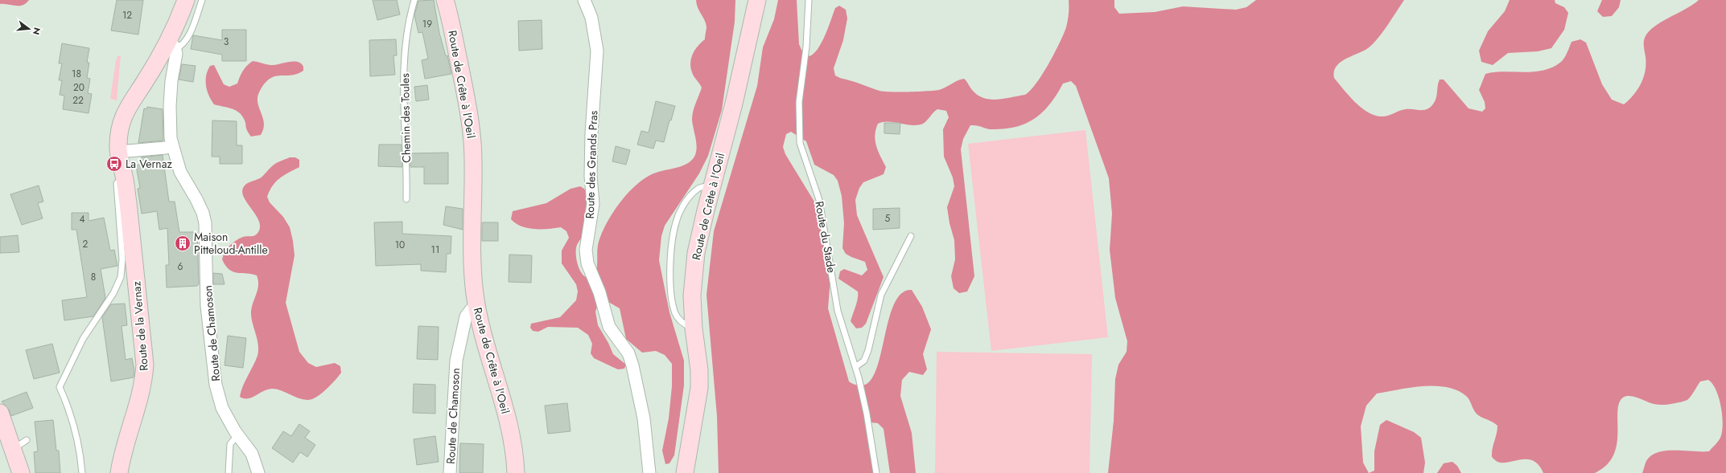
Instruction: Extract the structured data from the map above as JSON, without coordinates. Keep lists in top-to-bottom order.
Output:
{
  "streets": {
    "street": [
      "Route de Crête à l'Oeil",
      "Route des Grands Pras",
      "Route de la Vernaz",
      "Route de Chamoson"
    ],
    "lane": ["Chemin des Toules", "Route du Stade"]
  },
  "crossings": [
    ["Route de Crête à l'Oeil", "Route de Chamoson"],
    ["Route de la Vernaz", "Route de Chamoson"]
  ],
  "places": {
    "bus stop": ["La Vernaz"],
    "building": ["Maison Pitteloud-Antille"]
  },
  "house_numbers": [
    "12",
    "19",
    "3",
    "18",
    "20",
    "22",
    "5",
    "4",
    "2",
    "10",
    "11",
    "6",
    "8"
  ],
  "north": "right"
}
